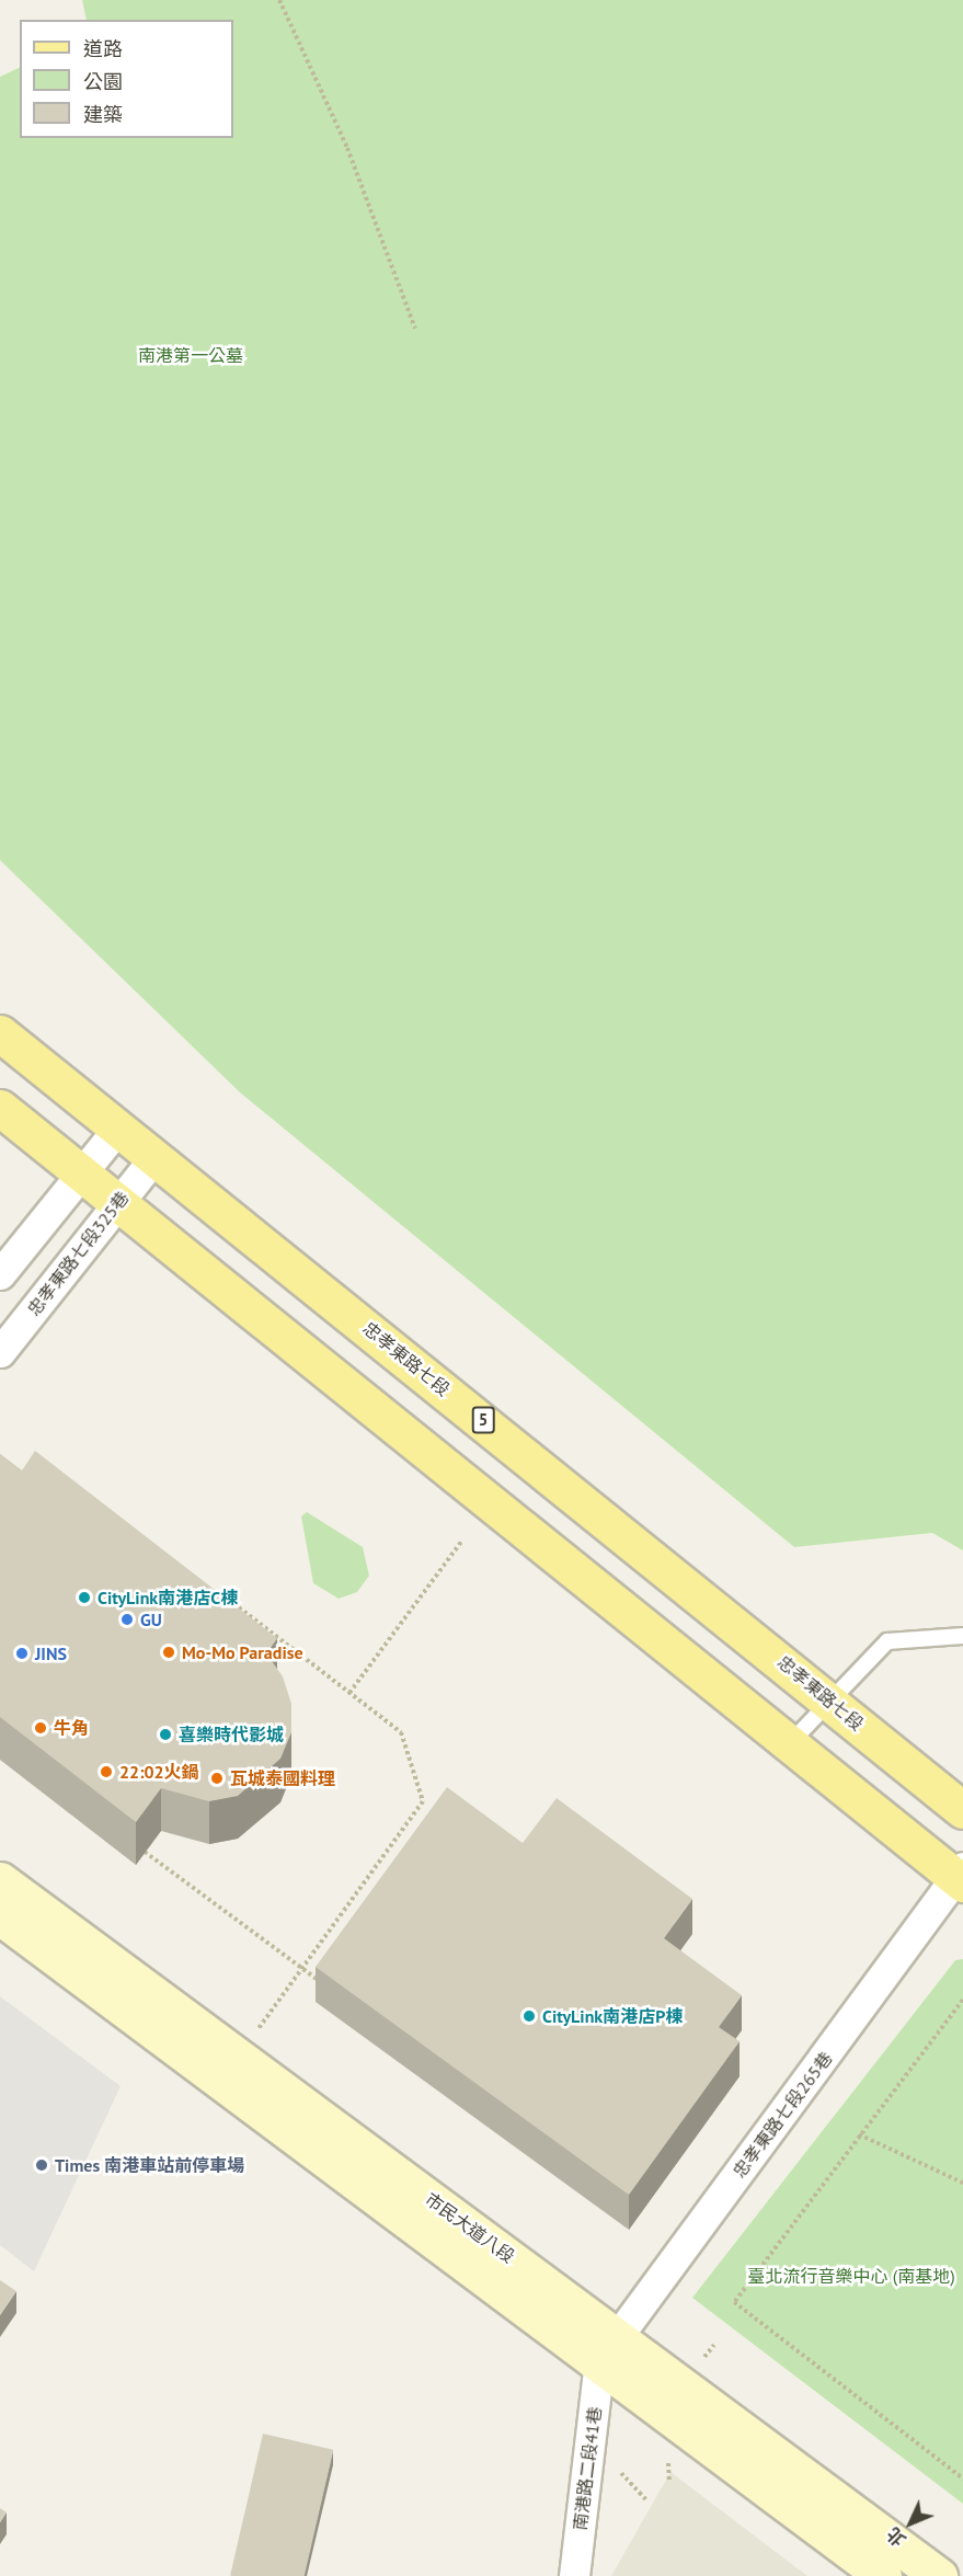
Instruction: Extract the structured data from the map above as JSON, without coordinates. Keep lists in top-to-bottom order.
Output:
{
  "streets": {
    "main road": ["忠孝東路七段", "5"],
    "street": [
      "忠孝東路七段325巷",
      "忠孝東路七段265巷",
      "市民大道八段",
      "南港路二段41巷"
    ]
  },
  "crossings": [
    ["忠孝東路七段325巷", "忠孝東路七段"],
    ["忠孝東路七段265巷", "市民大道八段"],
    ["忠孝東路七段265巷", "南港路二段41巷"],
    ["市民大道八段", "南港路二段41巷"]
  ],
  "parks": ["南港第一公墓", "臺北流行音樂中心 (南基地)"],
  "places": [
    "CityLink南港店C棟",
    "GU",
    "Mo-Mo Paradise",
    "JINS",
    "牛角",
    "喜樂時代影城",
    "22:02火鍋",
    "瓦城泰國料理",
    "CityLink南港店P棟",
    "Times 南港車站前停車場"
  ],
  "legend": ["道路", "公園", "建築"],
  "north": "bottom left"
}
